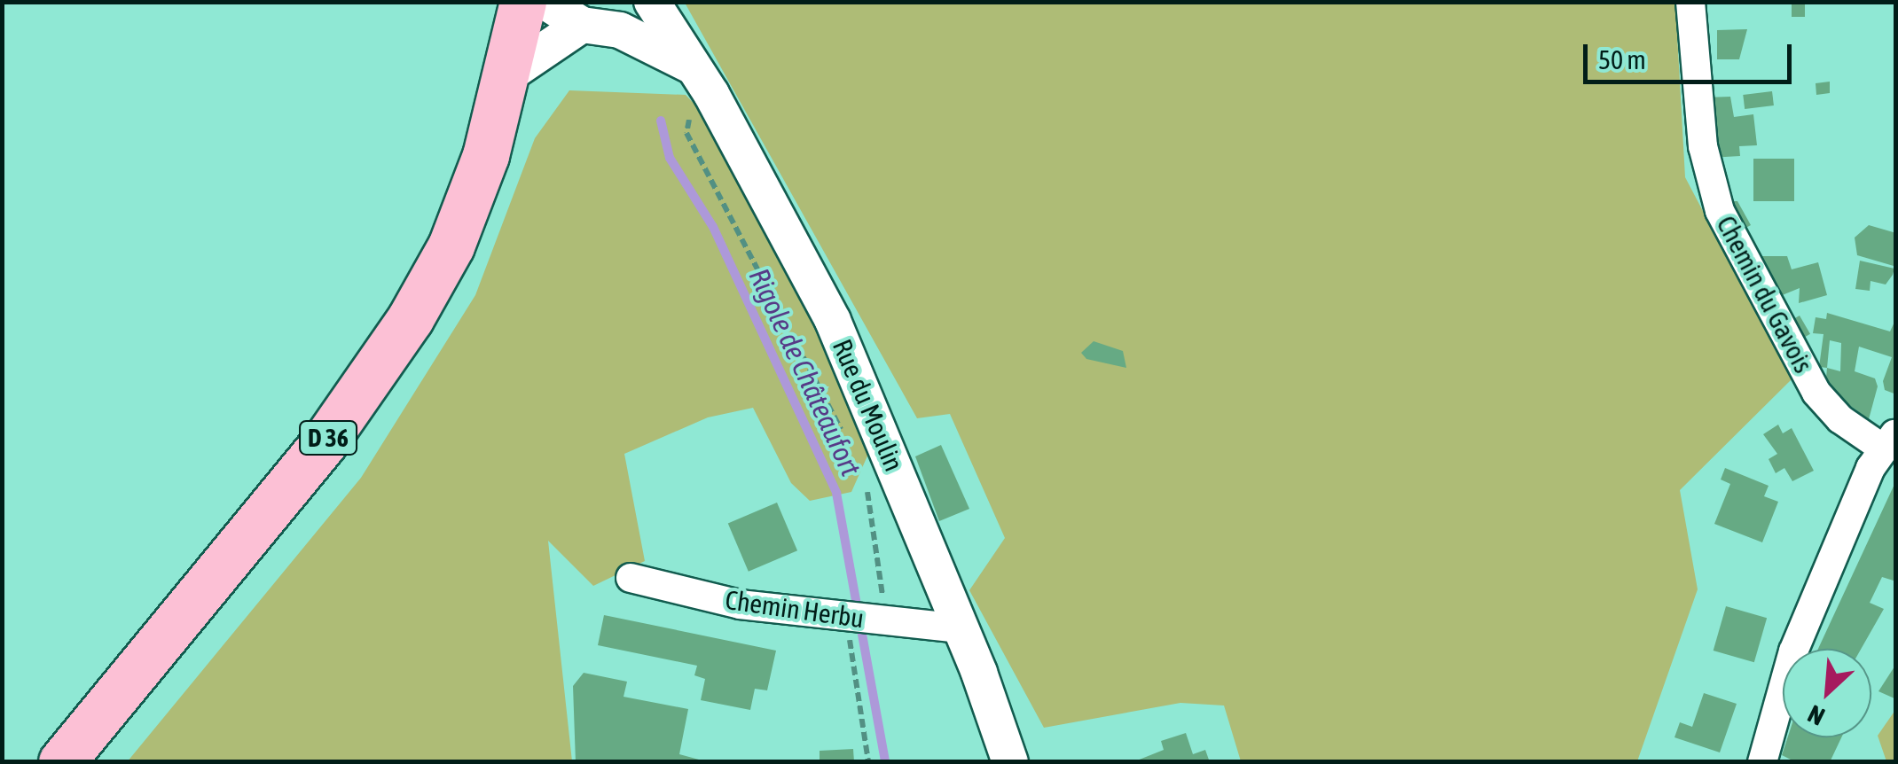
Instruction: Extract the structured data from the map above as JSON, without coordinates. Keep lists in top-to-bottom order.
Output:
{
  "streets": {
    "main road": ["D 36"],
    "street": ["Chemin du Gavois", "Rue du Moulin", "Chemin Herbu"]
  },
  "crossings": [
    ["Rue du Moulin", "Chemin Herbu"]
  ],
  "water": ["Rigole de Châteaufort"],
  "scale_bar": "50 m",
  "north": "bottom left"
}
